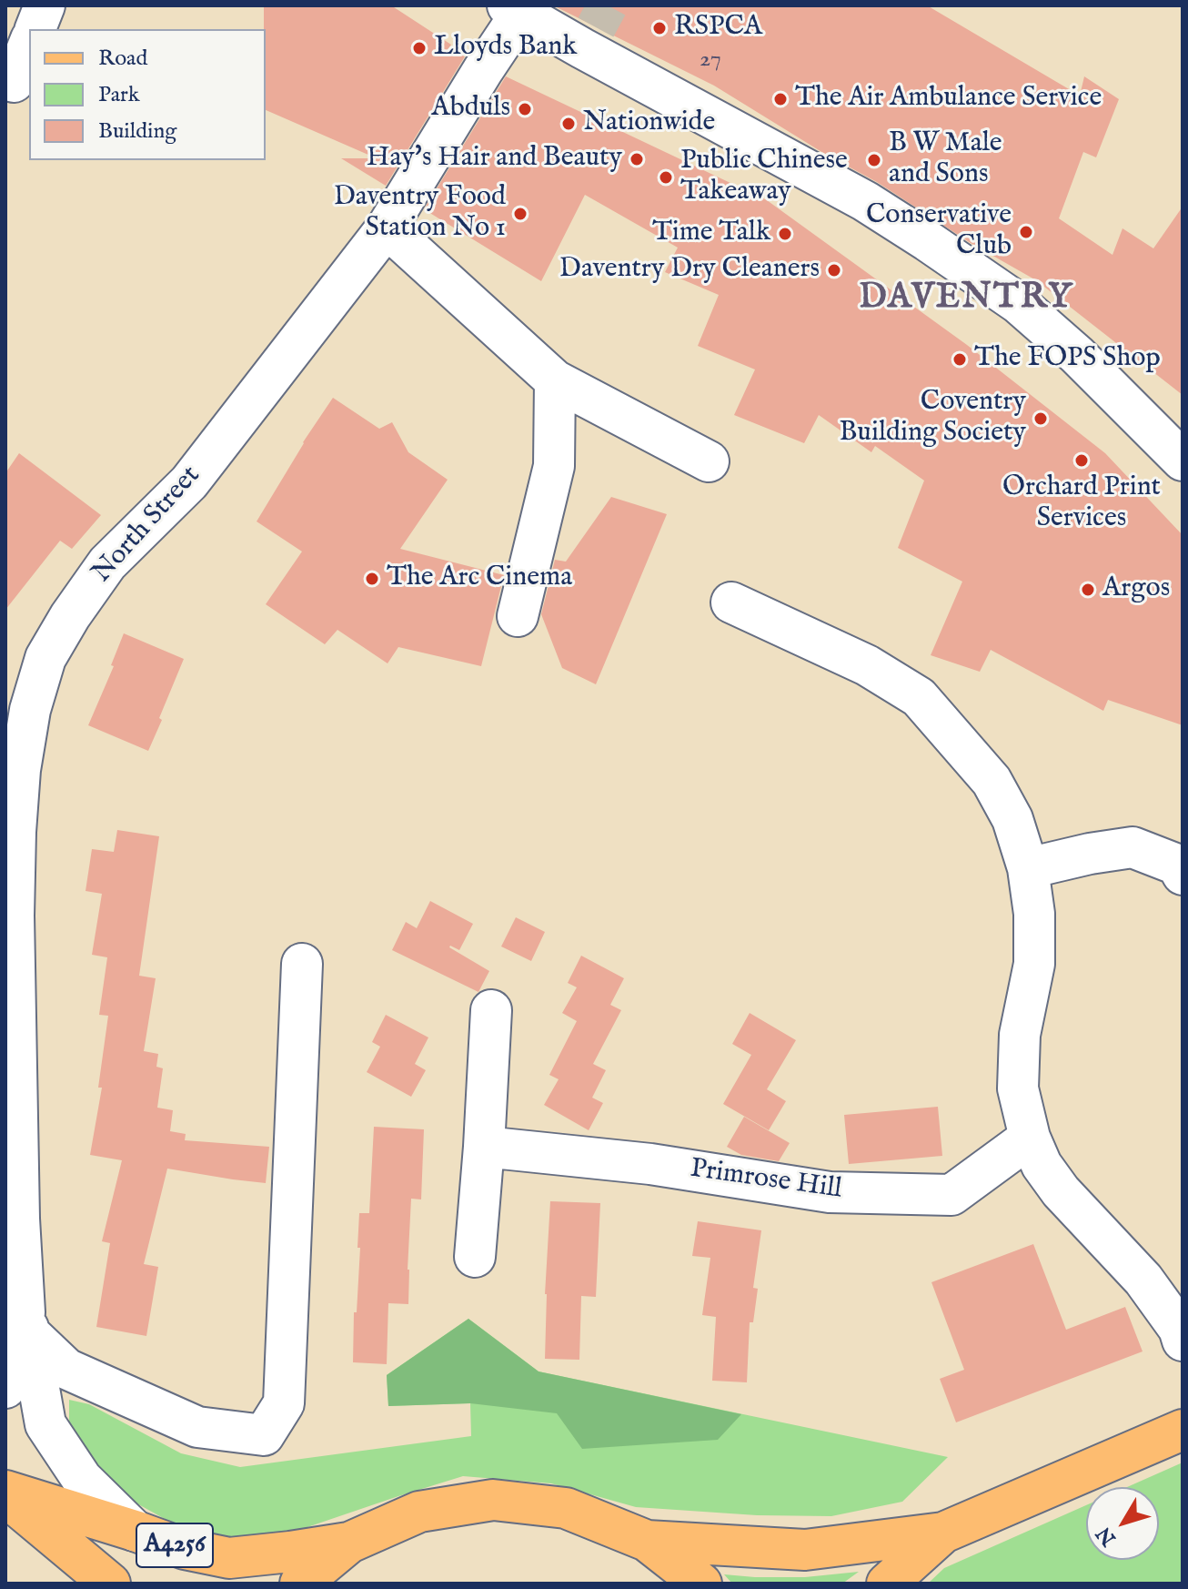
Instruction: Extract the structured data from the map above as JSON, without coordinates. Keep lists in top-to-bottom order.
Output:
{
  "streets": {
    "main road": ["A4256"],
    "street": ["North Street", "Primrose Hill"]
  },
  "districts": ["DAVENTRY"],
  "places": [
    "RSPCA",
    "Lloyds Bank",
    "The Air Ambulance Service",
    "Abduls",
    "Nationwide",
    "Hay's Hair and Beauty",
    "B W Male and Sons",
    "Public Chinese Takeaway",
    "Daventry Food Station No 1",
    "Conservative Club",
    "Time Talk",
    "Daventry Dry Cleaners",
    "The FOPS Shop",
    "Coventry Building Society",
    "Orchard Print Services",
    "The Arc Cinema",
    "Argos"
  ],
  "house_numbers": ["27"],
  "legend": ["Road", "Park", "Building"],
  "north": "bottom left"
}
